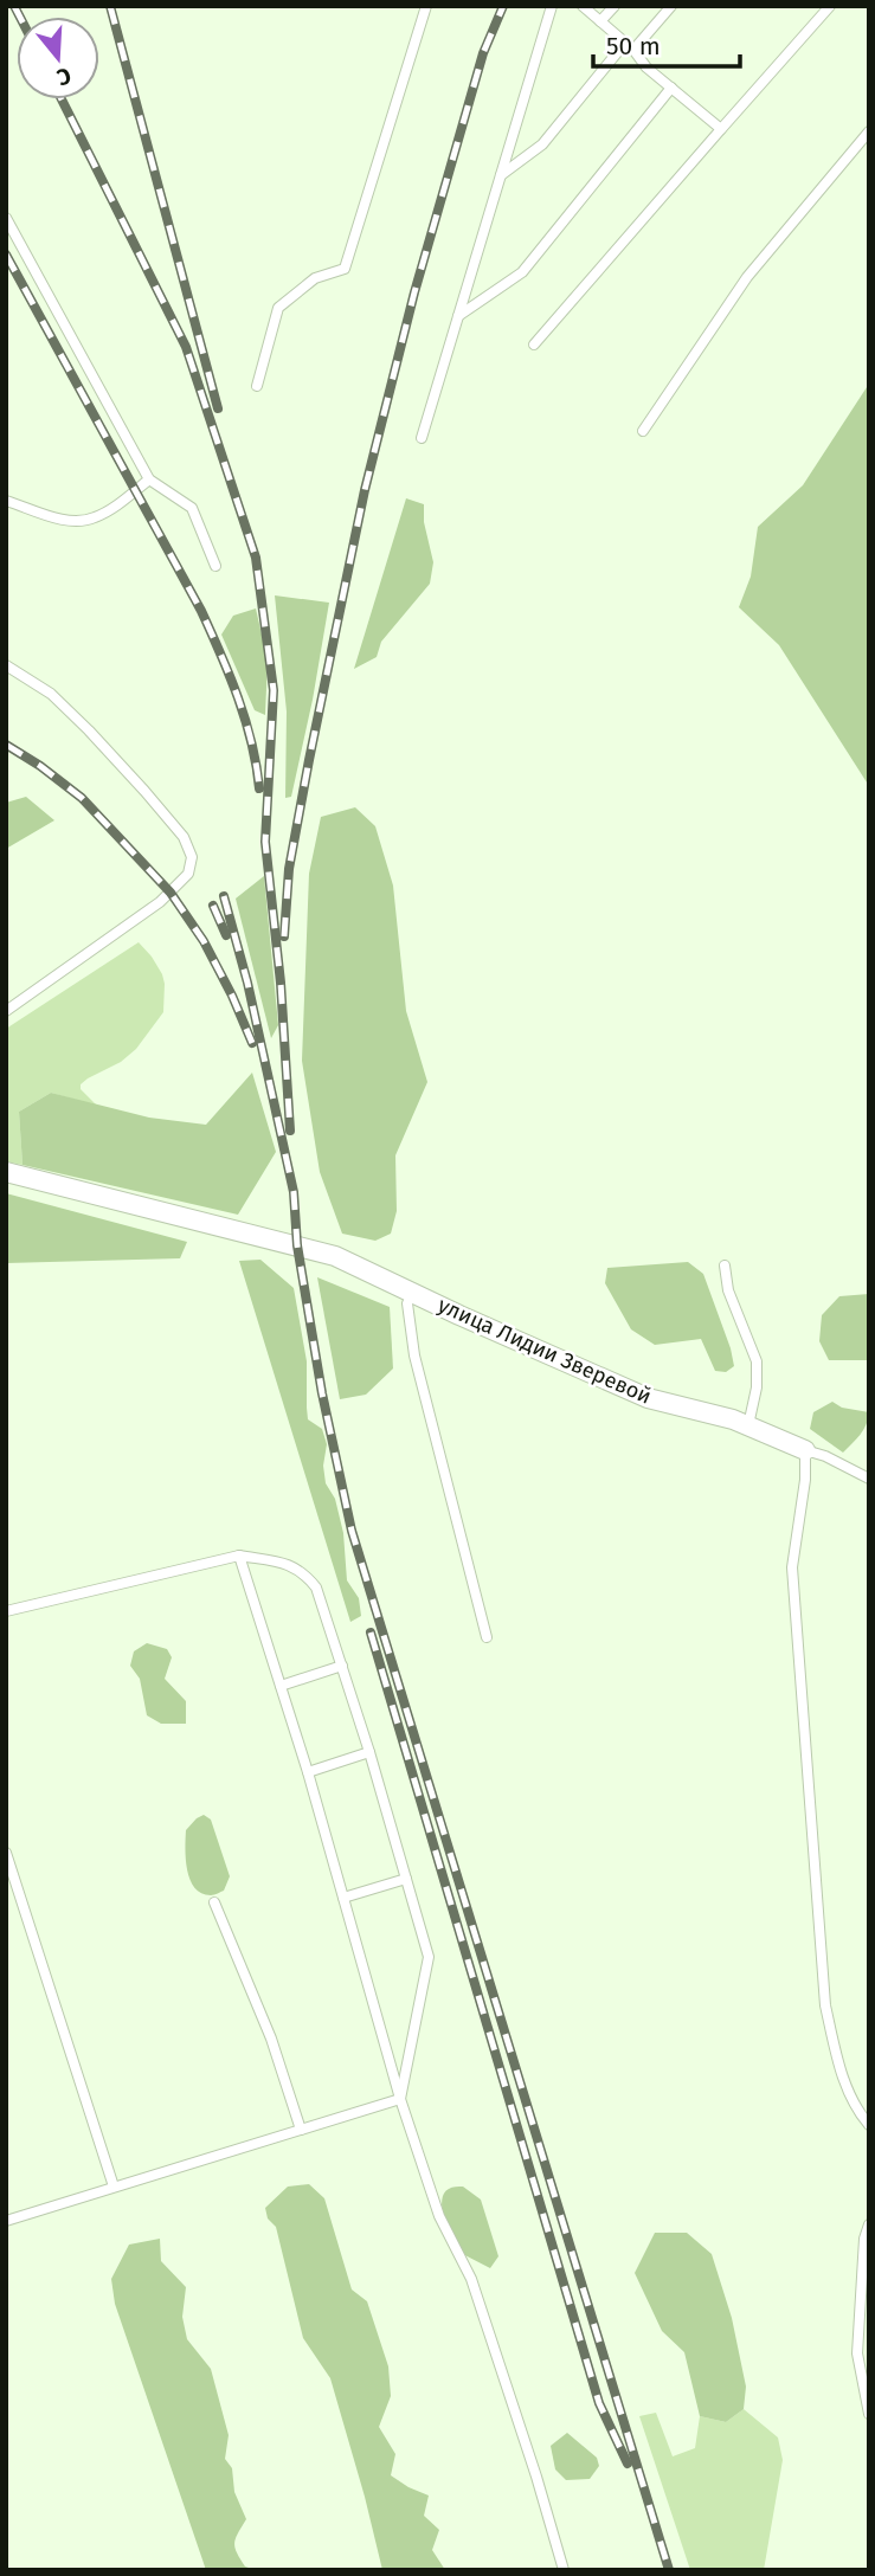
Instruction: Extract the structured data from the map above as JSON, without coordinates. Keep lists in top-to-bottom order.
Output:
{
  "streets": {
    "street": ["улица Лидии Зверевой"]
  },
  "scale_bar": "50 m",
  "north": "bottom"
}
